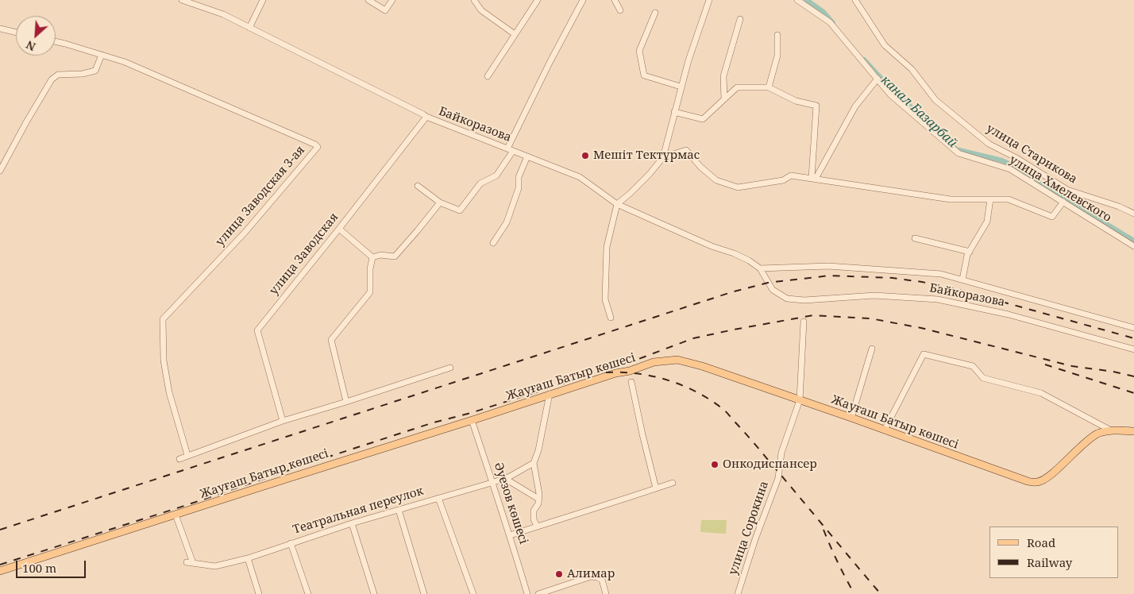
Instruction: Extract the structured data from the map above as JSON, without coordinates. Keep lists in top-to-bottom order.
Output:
{
  "streets": {
    "main road": ["Жауғаш Батыр көшесі"],
    "street": [
      "Байкоразова",
      "улица Старикова",
      "улица Хмелевского",
      "улица Заводская 3-ая",
      "улица Заводская",
      "Әуезов көшесі",
      "Театральная переулок",
      "улица Сорокина"
    ]
  },
  "crossings": [
    ["Байкоразова", "улица Заводская"],
    ["Жауғаш Батыр көшесі", "Әуезов көшесі"],
    ["Жауғаш Батыр көшесі", "Театральная переулок"],
    ["Жауғаш Батыр көшесі", "улица Сорокина"],
    ["Әуезов көшесі", "Театральная переулок"]
  ],
  "water": ["канал Базарбай"],
  "places": ["Мешіт Тектұрмас", "Онкодиспансер", "Алимар"],
  "legend": ["Road", "Railway"],
  "scale_bar": "100 m",
  "north": "bottom left"
}
